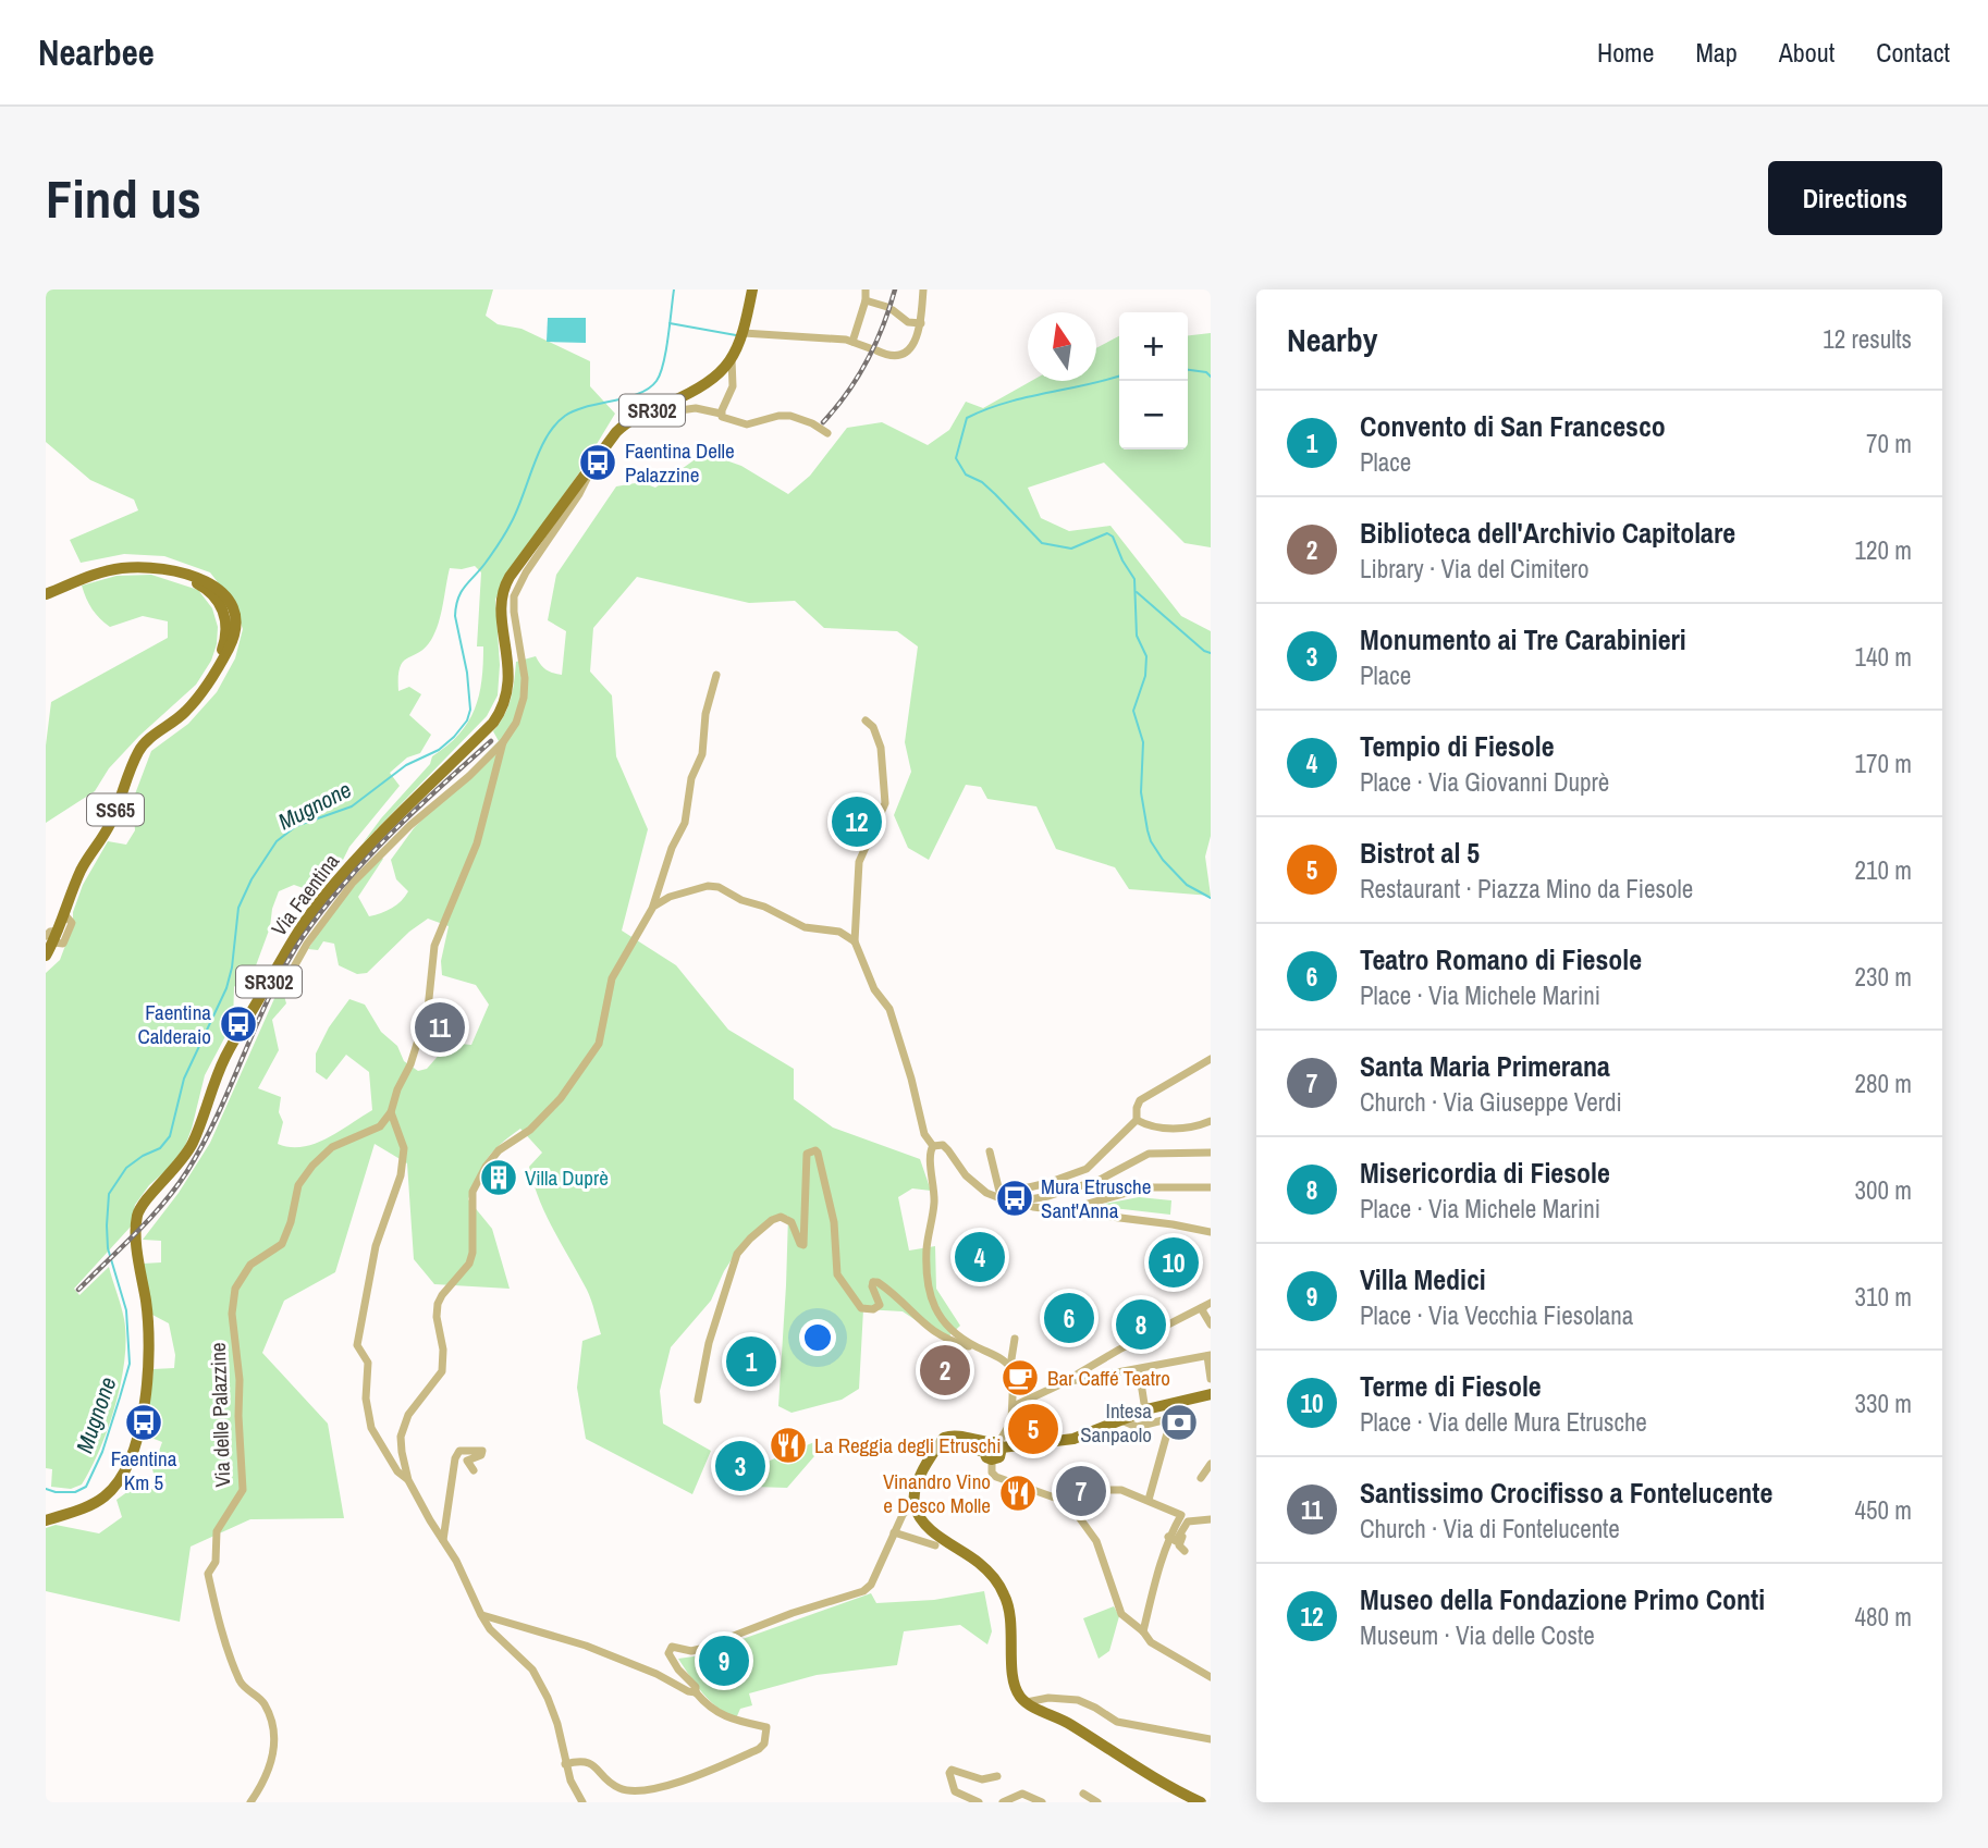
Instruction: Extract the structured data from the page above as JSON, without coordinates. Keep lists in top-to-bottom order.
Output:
{
  "streets": {
    "main road": ["SR302", "SS65", "Via Faentina"],
    "street": ["Via delle Palazzine"]
  },
  "water": ["Mugnone"],
  "places": {
    "bus stop": [
      "Faentina Delle Palazzine",
      "Faentina Calderaio",
      "Mura Etrusche Sant'Anna",
      "Faentina Km 5"
    ],
    "building": ["Villa Duprè"],
    "cafe": ["Bar Caffé Teatro"],
    "bank": ["Intesa Sanpaolo"],
    "restaurant": ["La Reggia degli Etruschi", "Vinandro Vino e Desco Molle"]
  },
  "north": "top",
  "page": {
    "header": "Nearbee",
    "nav": [
      "Home",
      "Map",
      "About",
      "Contact"
    ],
    "buttons": "Directions",
    "title": "Find us",
    "heading": ["Nearby", "12 results"],
    "map_buttons": ["+", "−"],
    "list": [
      {
        "mark": "1",
        "name": "Convento di San Francesco",
        "note": "Place",
        "value": "70 m"
      },
      {
        "mark": "2",
        "name": "Biblioteca dell'Archivio Capitolare",
        "note": "Library · Via del Cimitero",
        "value": "120 m"
      },
      {
        "mark": "3",
        "name": "Monumento ai Tre Carabinieri",
        "note": "Place",
        "value": "140 m"
      },
      {
        "mark": "4",
        "name": "Tempio di Fiesole",
        "note": "Place · Via Giovanni Duprè",
        "value": "170 m"
      },
      {
        "mark": "5",
        "name": "Bistrot al 5",
        "note": "Restaurant · Piazza Mino da Fiesole",
        "value": "210 m"
      },
      {
        "mark": "6",
        "name": "Teatro Romano di Fiesole",
        "note": "Place · Via Michele Marini",
        "value": "230 m"
      },
      {
        "mark": "7",
        "name": "Santa Maria Primerana",
        "note": "Church · Via Giuseppe Verdi",
        "value": "280 m"
      },
      {
        "mark": "8",
        "name": "Misericordia di Fiesole",
        "note": "Place · Via Michele Marini",
        "value": "300 m"
      },
      {
        "mark": "9",
        "name": "Villa Medici",
        "note": "Place · Via Vecchia Fiesolana",
        "value": "310 m"
      },
      {
        "mark": "10",
        "name": "Terme di Fiesole",
        "note": "Place · Via delle Mura Etrusche",
        "value": "330 m"
      },
      {
        "mark": "11",
        "name": "Santissimo Crocifisso a Fontelucente",
        "note": "Church · Via di Fontelucente",
        "value": "450 m"
      },
      {
        "mark": "12",
        "name": "Museo della Fondazione Primo Conti",
        "note": "Museum · Via delle Coste",
        "value": "480 m"
      }
    ],
    "pins": [
      "12",
      "11",
      "4",
      "10",
      "6",
      "8",
      "1",
      "2",
      "5",
      "3",
      "7",
      "9"
    ]
  }
}
